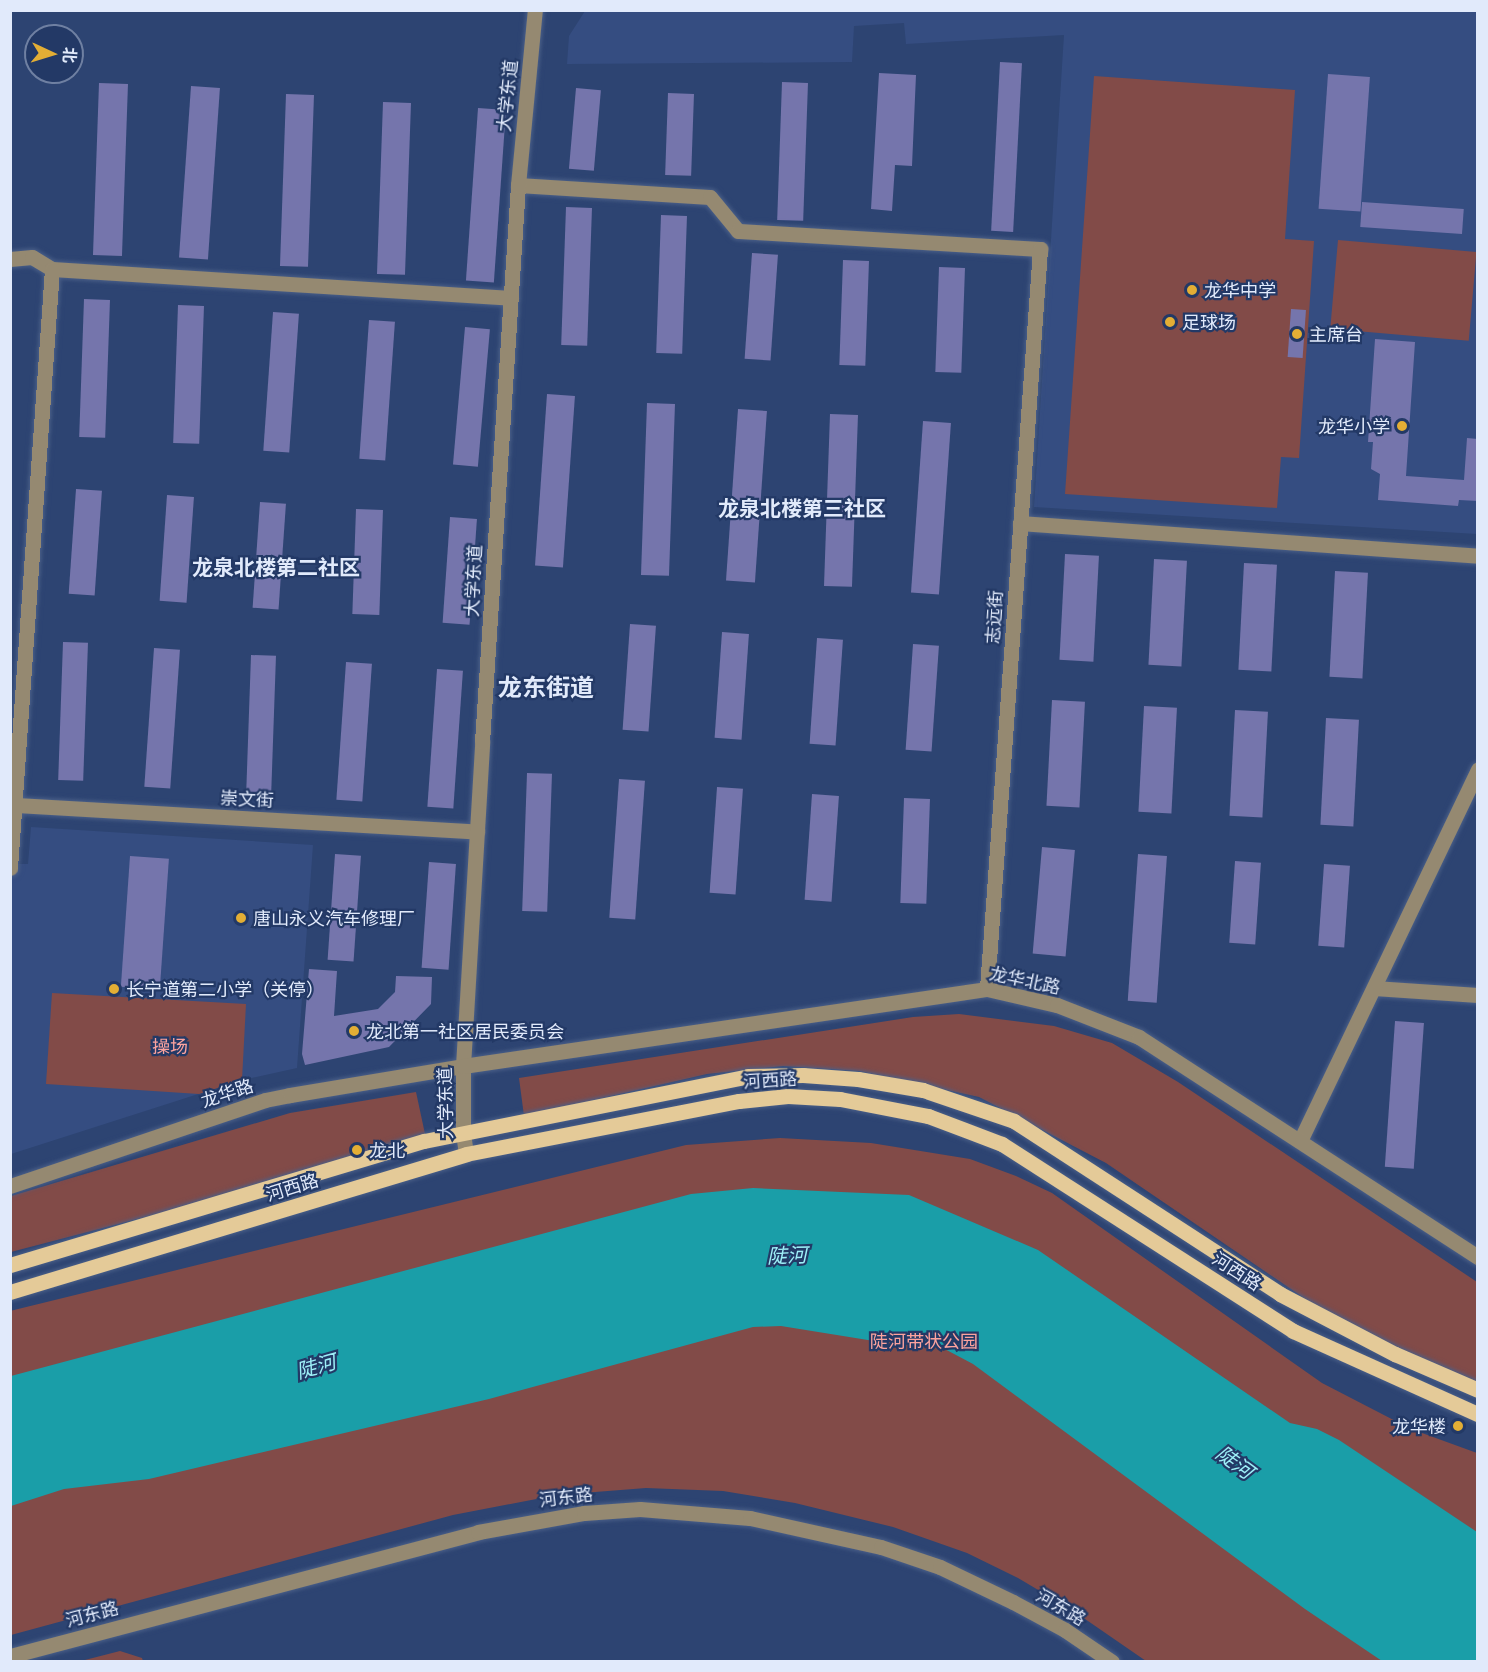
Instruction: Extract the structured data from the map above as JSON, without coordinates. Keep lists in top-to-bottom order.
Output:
{
  "streets": {
    "main road": ["河西路"],
    "street": [
      "大学东道",
      "志远街",
      "崇文街",
      "龙华北路",
      "龙华路",
      "河东路"
    ]
  },
  "crossings": [
    ["大学东道", "志远街"],
    ["大学东道", "崇文街"],
    ["大学东道", "龙华北路"],
    ["大学东道", "河西路"],
    ["大学东道", "龙华路"],
    ["志远街", "龙华北路"],
    ["龙华北路", "龙华路"]
  ],
  "districts": ["龙泉北楼第三社区", "龙泉北楼第二社区", "龙东街道"],
  "water": ["陡河"],
  "parks": ["操场", "陡河带状公园"],
  "places": [
    "龙华中学",
    "足球场",
    "主席台",
    "龙华小学",
    "唐山永义汽车修理厂",
    "长宁道第二小学（关停）",
    "龙北第一社区居民委员会",
    "龙北",
    "龙华楼"
  ],
  "north": "right"
}
